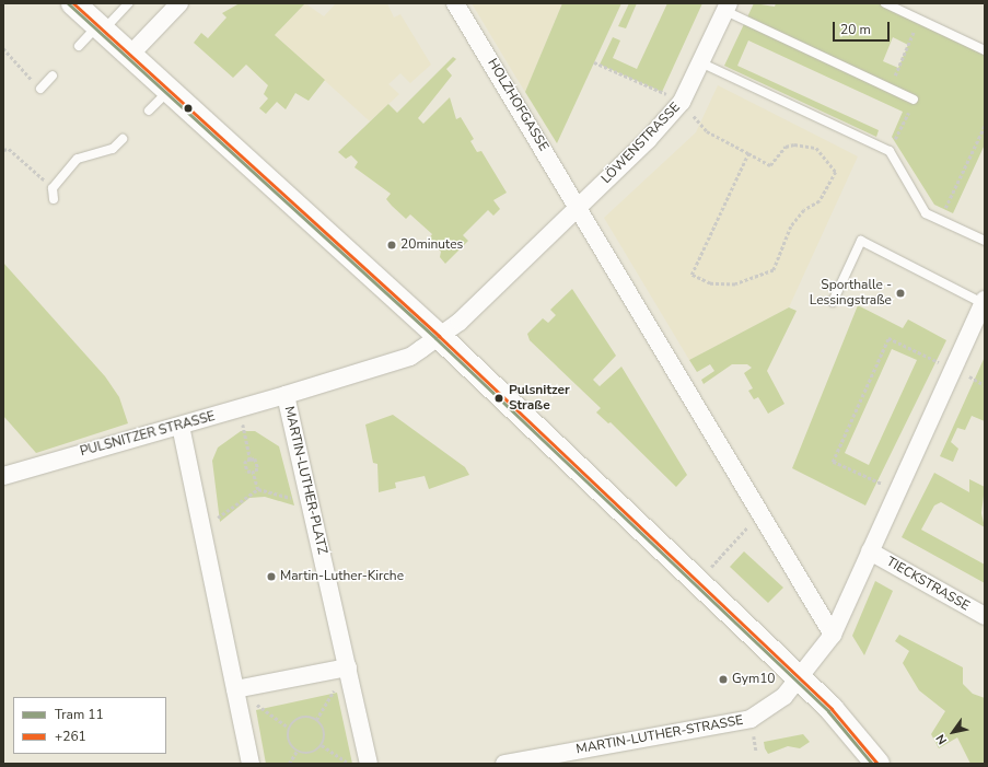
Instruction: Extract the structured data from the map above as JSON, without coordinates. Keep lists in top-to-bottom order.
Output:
{
  "streets": {
    "street": [
      "HOLZHOFGASSE",
      "LÖWENSTRASSE",
      "PULSNITZER STRASSE",
      "MARTIN-LUTHER-PLATZ",
      "TIECKSTRASSE",
      "MARTIN-LUTHER-STRASSE"
    ]
  },
  "crossings": [
    ["HOLZHOFGASSE", "LÖWENSTRASSE"],
    ["HOLZHOFGASSE", "MARTIN-LUTHER-STRASSE"],
    ["LÖWENSTRASSE", "PULSNITZER STRASSE"],
    ["PULSNITZER STRASSE", "MARTIN-LUTHER-PLATZ"],
    ["TIECKSTRASSE", "MARTIN-LUTHER-STRASSE"]
  ],
  "places": [
    "20minutes",
    "Sporthalle - Lessingstraße",
    "Pulsnitzer Straße",
    "Martin-Luther-Kirche",
    "Gym10"
  ],
  "lines": ["tram line 11", "transit line +261"],
  "legend": ["Tram 11", "+261"],
  "scale_bar": "20 m",
  "north": "bottom left"
}
